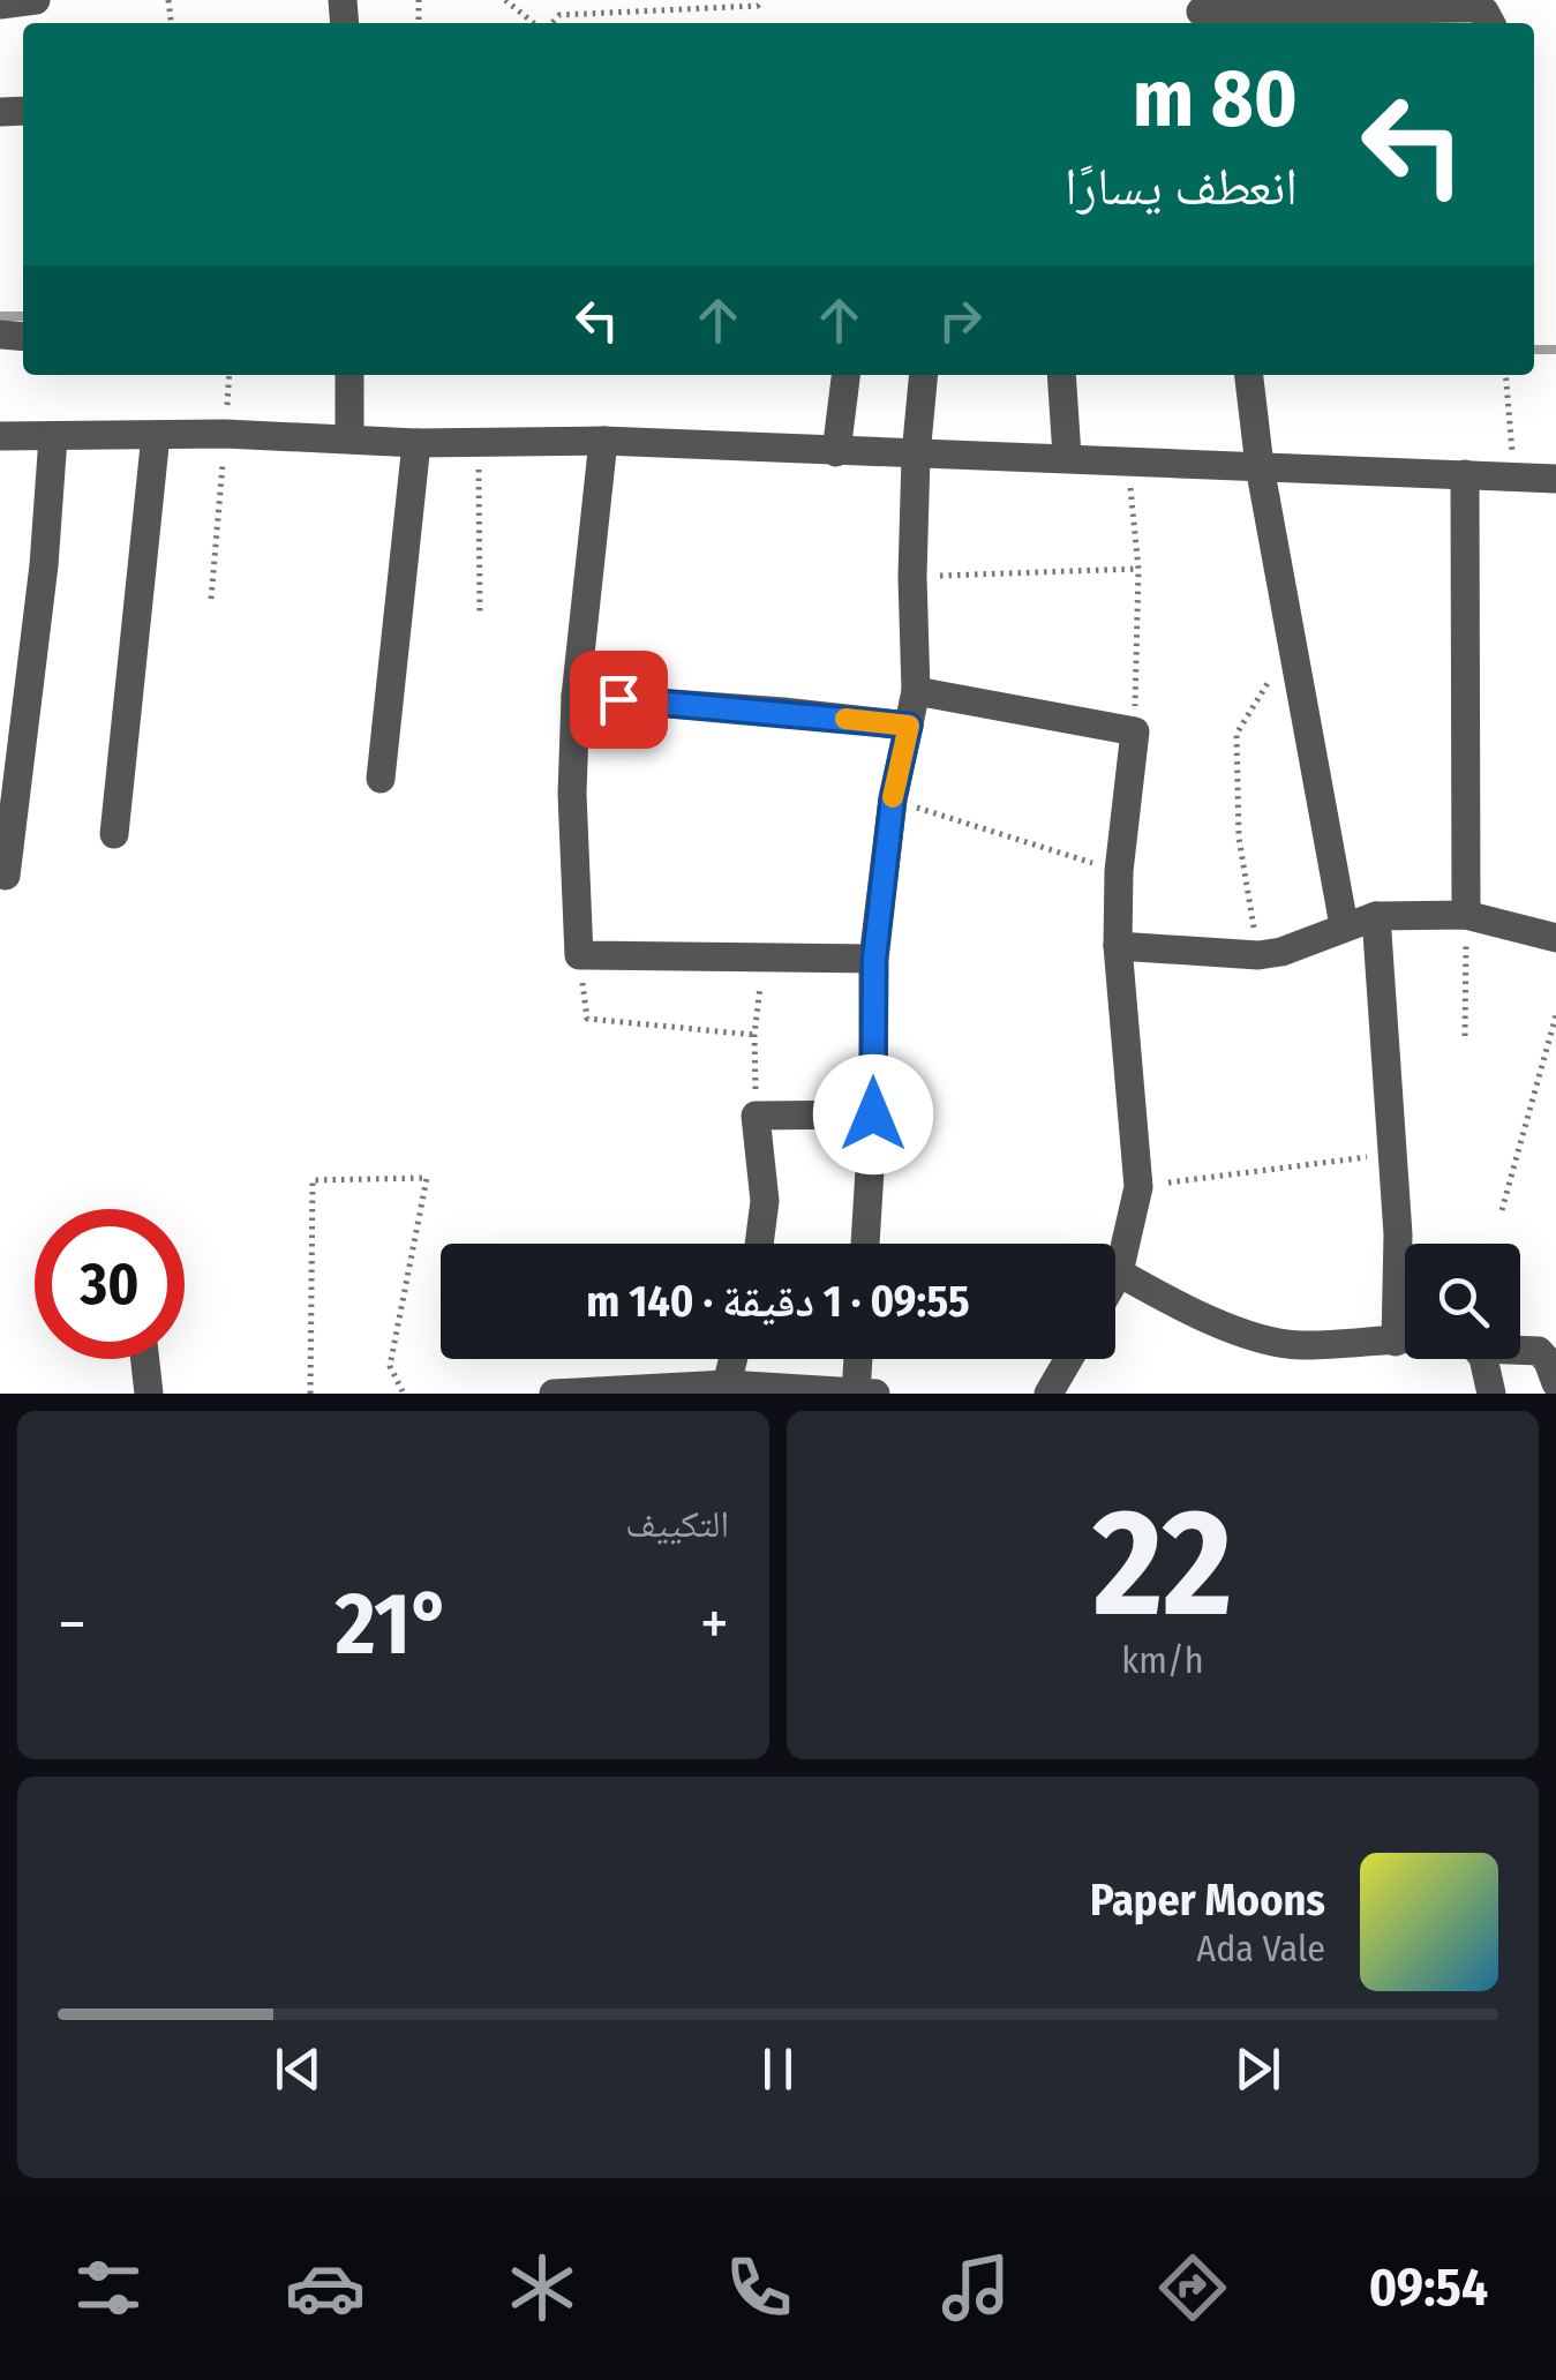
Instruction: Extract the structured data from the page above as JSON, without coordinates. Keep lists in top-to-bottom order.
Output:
{
  "page": {
    "turn": ["80 m", "انعطف يسارًا"],
    "limit": "30",
    "trip": "09:55 · 1 دقيقة · 140 m",
    "tile": [
      ["22", "km/h"],
      "التكييف"
    ],
    "heat": ["−", "21°", "+"],
    "song": ["Paper Moons", "Ada Vale"],
    "tabs": "09:54"
  }
}
